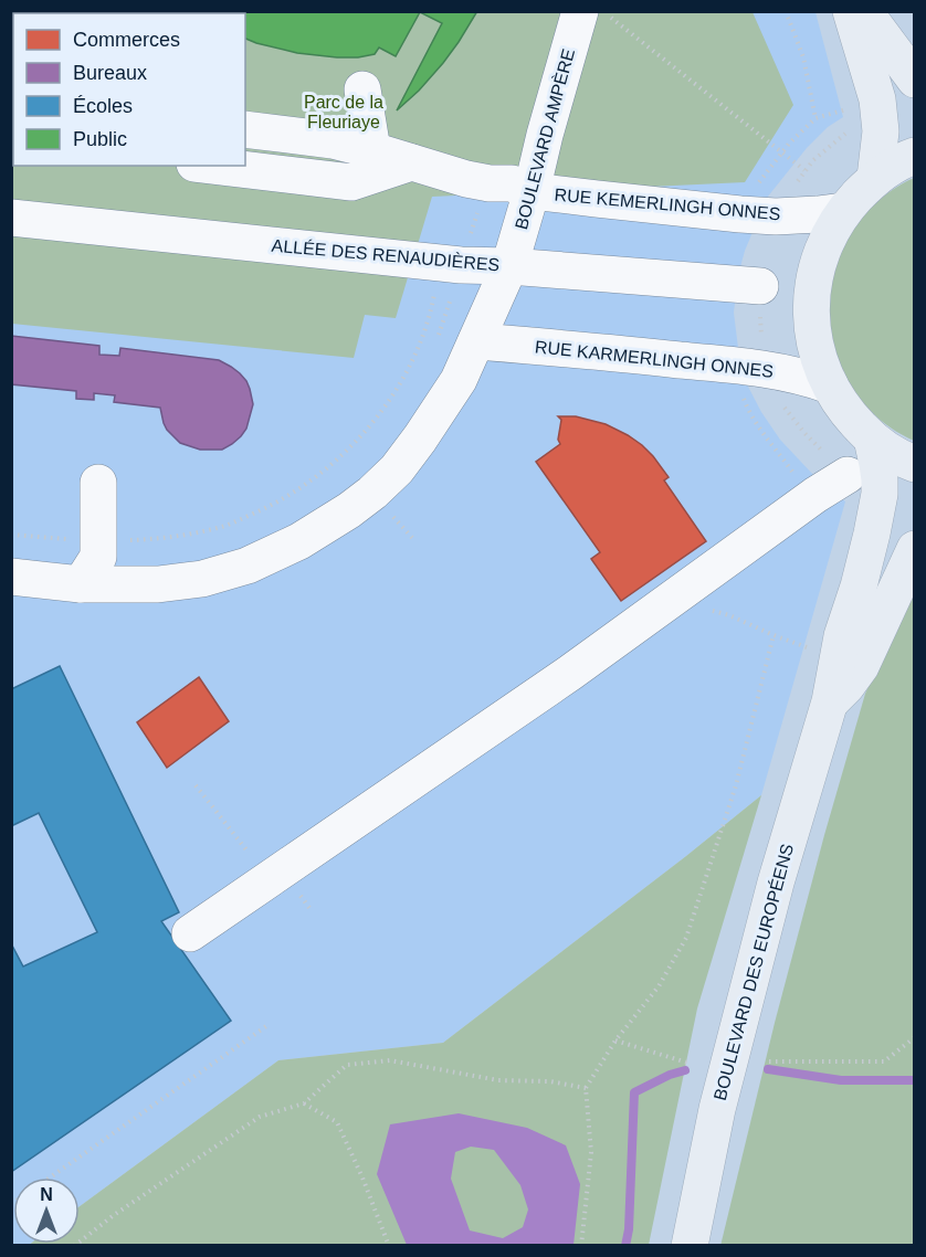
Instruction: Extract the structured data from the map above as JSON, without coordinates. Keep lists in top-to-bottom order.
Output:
{
  "streets": {
    "main road": ["BOULEVARD DES EUROPÉENS"],
    "street": [
      "BOULEVARD AMPÈRE",
      "RUE KEMERLINGH ONNES",
      "ALLÉE DES RENAUDIÈRES",
      "RUE KARMERLINGH ONNES"
    ]
  },
  "crossings": [
    ["BOULEVARD AMPÈRE", "RUE KEMERLINGH ONNES"],
    ["BOULEVARD AMPÈRE", "ALLÉE DES RENAUDIÈRES"],
    ["BOULEVARD AMPÈRE", "RUE KARMERLINGH ONNES"]
  ],
  "parks": ["Parc de la Fleuriaye"],
  "legend": [
    "Commerces",
    "Bureaux",
    "Écoles",
    "Public"
  ],
  "north": "top"
}
